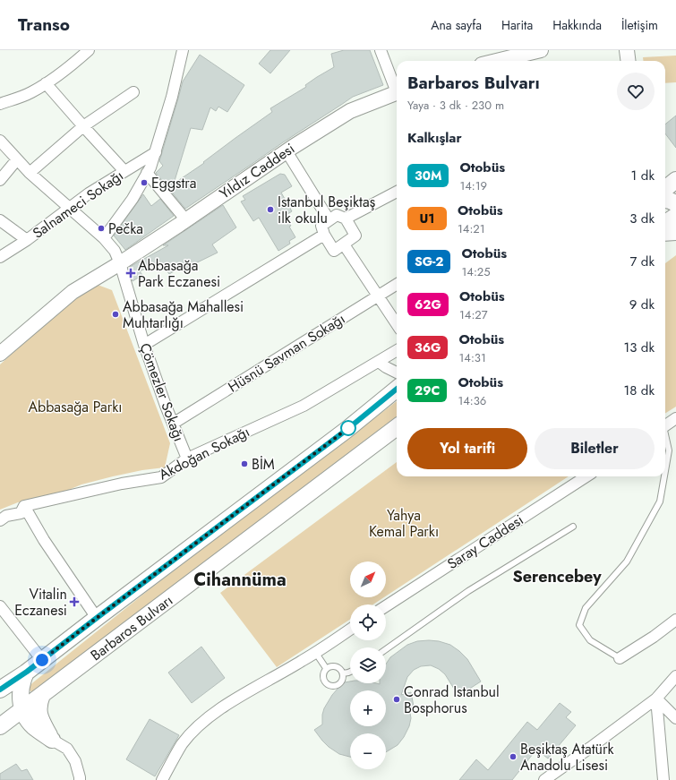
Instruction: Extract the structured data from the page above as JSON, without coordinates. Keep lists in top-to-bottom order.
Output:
{
  "streets": {
    "main road": ["Barbaros Bulvarı"],
    "street": [
      "Yıldız Caddesi",
      "Salnameci Sokağı",
      "Hüsnü Savman Sokağı",
      "Çömezler Sokağı",
      "Akdoğan Sokağı",
      "Saray Caddesi"
    ]
  },
  "crossings": [
    ["Yıldız Caddesi", "Çömezler Sokağı"],
    ["Salnameci Sokağı", "Çömezler Sokağı"],
    ["Hüsnü Savman Sokağı", "Çömezler Sokağı"],
    ["Çömezler Sokağı", "Akdoğan Sokağı"]
  ],
  "districts": ["Serencebey", "Cihannüma"],
  "parks": ["Abbasağa Parkı", "Yahya Kemal Parkı"],
  "places": {
    "other": [
      "Eggstra",
      "Istanbul Beşiktaş ilk okulu",
      "Pečka",
      "Abbasağa Mahallesi Muhtarlığı",
      "BİM",
      "Conrad Istanbul Bosphorus",
      "Beşiktaş Atatürk Anadolu Lisesi"
    ],
    "health": ["Abbasağa Park Eczanesi", "Vitalin Eczanesi"]
  },
  "lines": ["bus line 30M"],
  "north": "top right",
  "page": {
    "header": "Transo",
    "nav": [
      "Ana sayfa",
      "Harita",
      "Hakkında",
      "İletişim"
    ],
    "heading": [
      ["Barbaros Bulvarı", "Yaya · 3 dk · 230 m"],
      "Kalkışlar"
    ],
    "list": [
      {
        "mark": "30M",
        "name": "Otobüs",
        "note": "14:19",
        "value": "1 dk"
      },
      {
        "mark": "U1",
        "name": "Otobüs",
        "note": "14:21",
        "value": "3 dk"
      },
      {
        "mark": "SG-2",
        "name": "Otobüs",
        "note": "14:25",
        "value": "7 dk"
      },
      {
        "mark": "62G",
        "name": "Otobüs",
        "note": "14:27",
        "value": "9 dk"
      },
      {
        "mark": "36G",
        "name": "Otobüs",
        "note": "14:31",
        "value": "13 dk"
      },
      {
        "mark": "29C",
        "name": "Otobüs",
        "note": "14:36",
        "value": "18 dk"
      }
    ],
    "buttons": ["Yol tarifi", "Biletler"],
    "map_buttons": ["+", "−"]
  }
}
